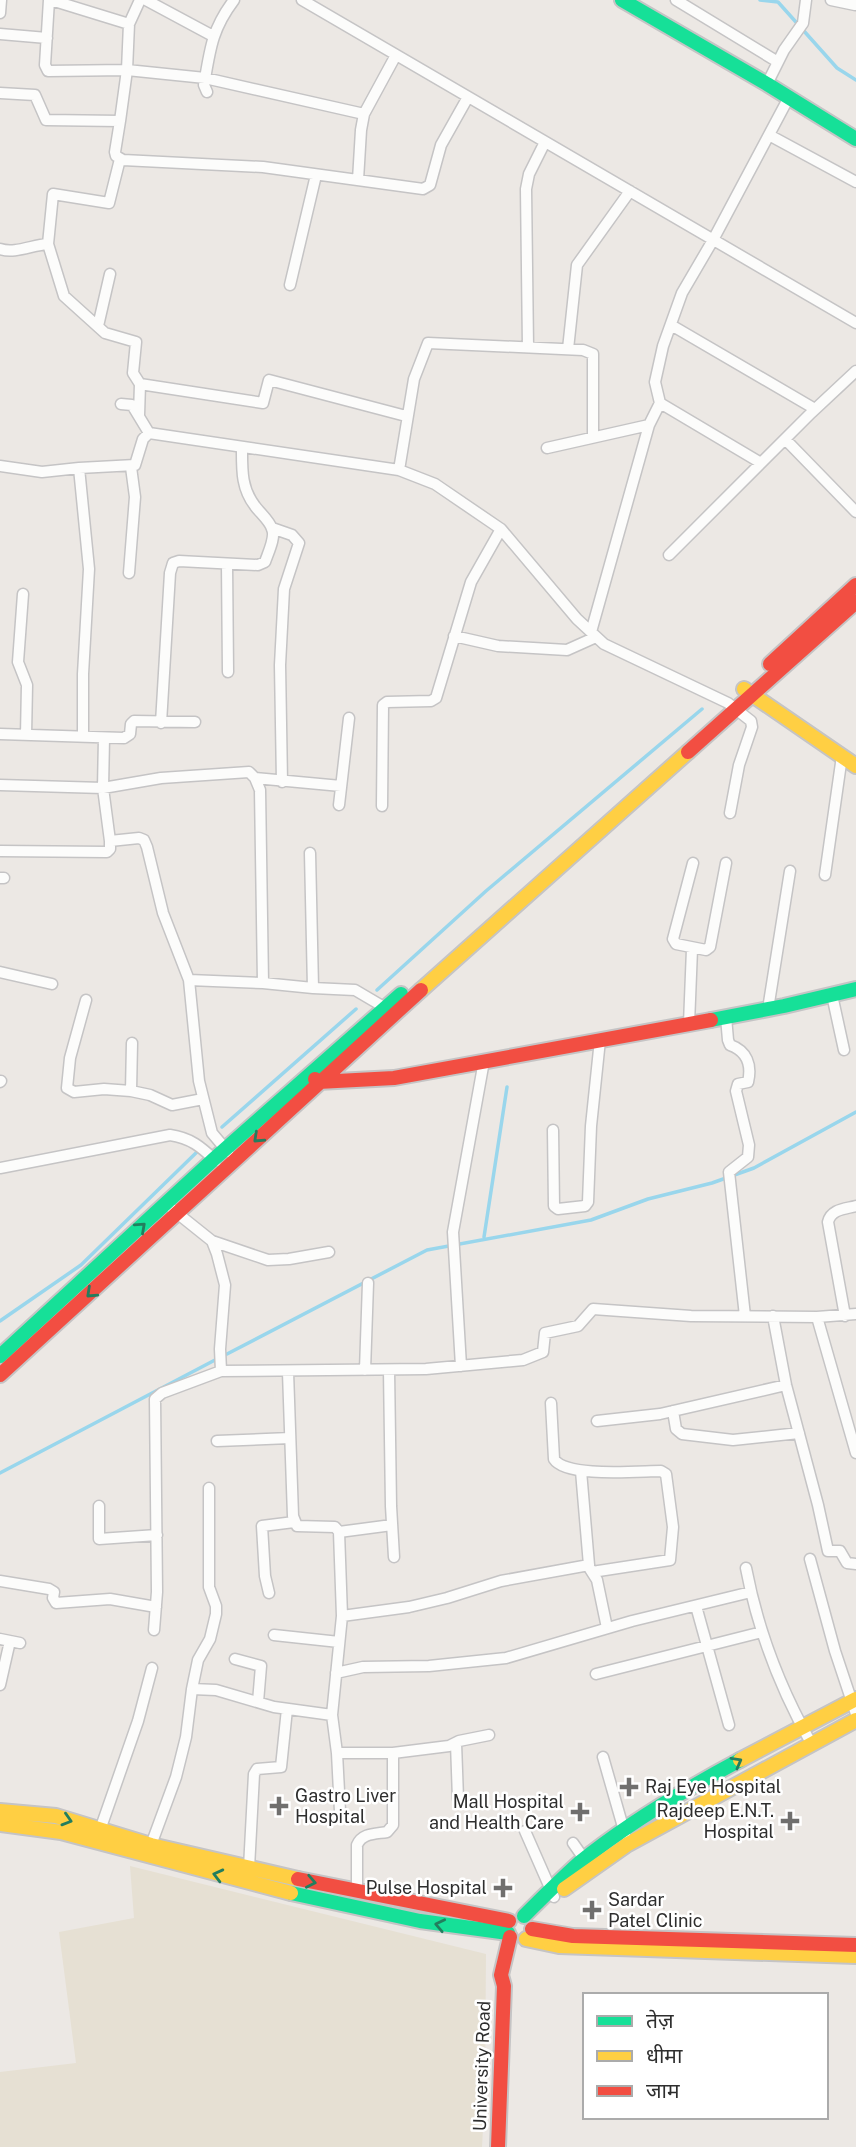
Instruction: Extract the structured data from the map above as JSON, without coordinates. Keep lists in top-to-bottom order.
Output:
{
  "streets": {
    "main road": ["University Road"]
  },
  "places": {
    "health": [
      "Raj Eye Hospital",
      "Gastro Liver Hospital",
      "Mall Hospital and Health Care",
      "Rajdeep E.N.T. Hospital",
      "Pulse Hospital",
      "Sardar Patel Clinic"
    ]
  },
  "legend": ["तेज़", "धीमा", "जाम"]
}
